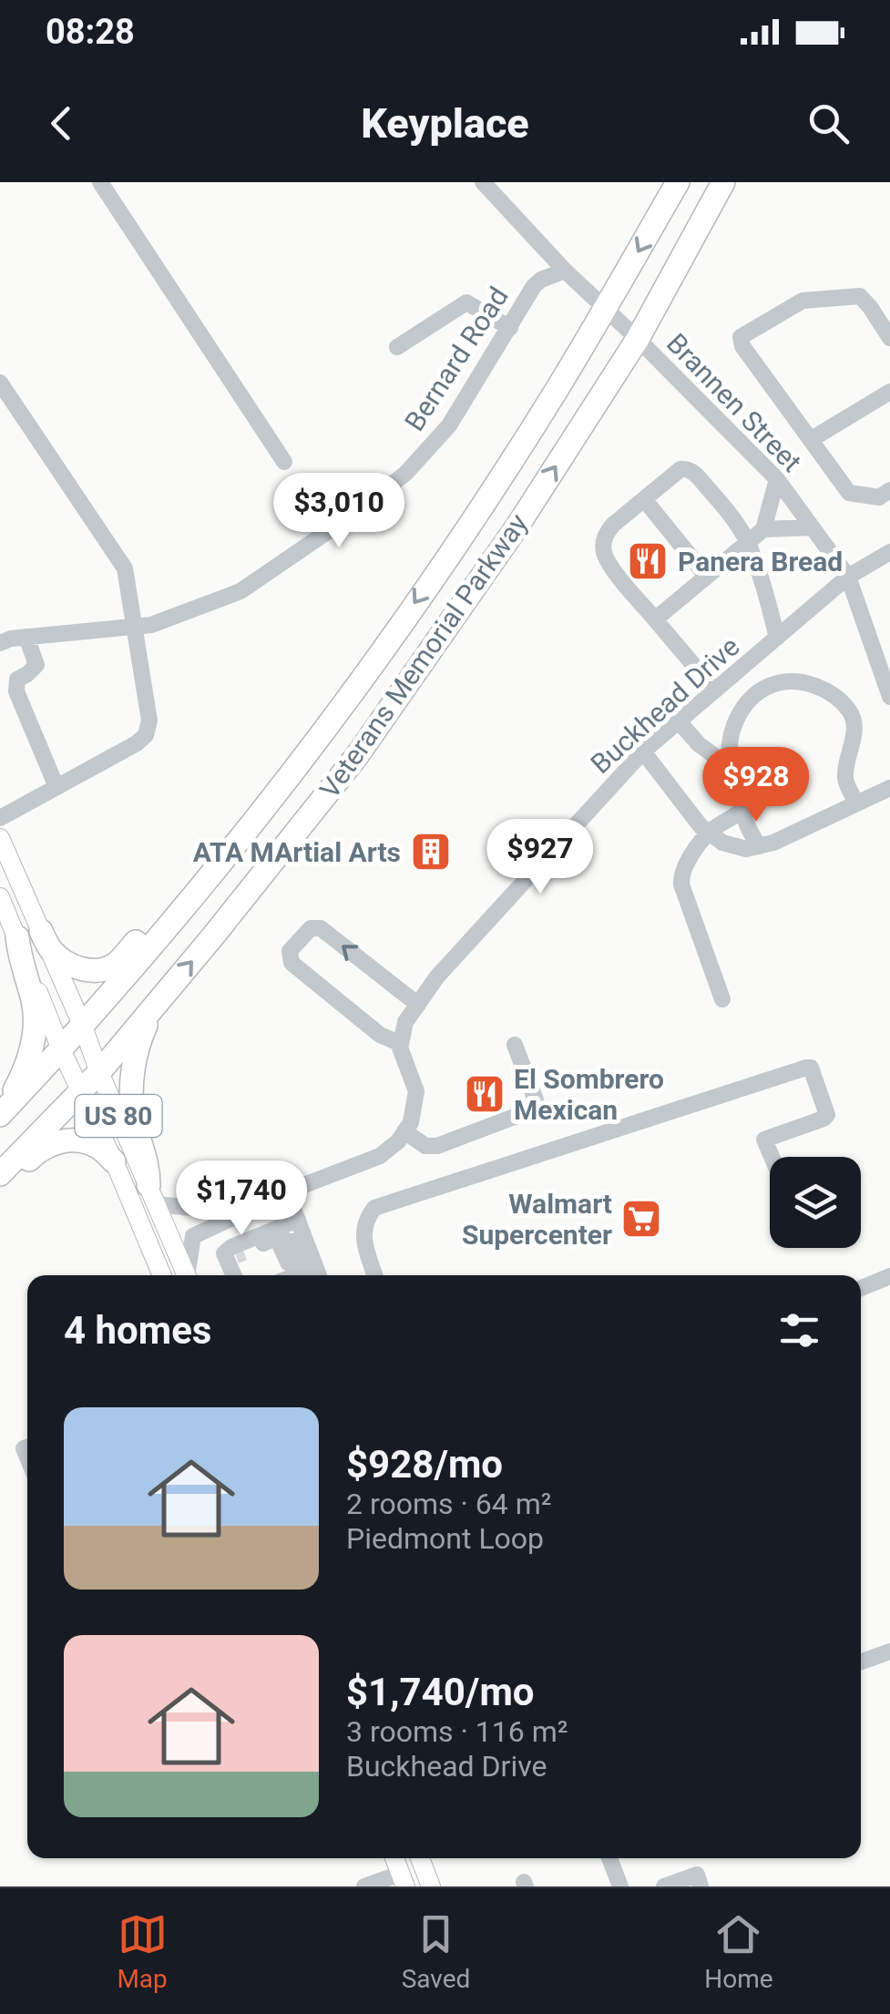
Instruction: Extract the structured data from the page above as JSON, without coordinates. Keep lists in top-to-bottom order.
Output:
{
  "streets": {
    "highway": ["Veterans Memorial Parkway"],
    "main road": ["US 80"],
    "street": ["Bernard Road", "Brannen Street", "Buckhead Drive"]
  },
  "crossings": [
    ["Bernard Road", "Brannen Street"],
    ["Brannen Street", "Veterans Memorial Parkway"],
    ["Brannen Street", "Buckhead Drive"],
    ["Veterans Memorial Parkway", "US 80"]
  ],
  "places": {
    "restaurant": ["Panera Bread", "El Sombrero Mexican"],
    "building": ["ATA MArtial Arts"],
    "supermarket": ["Walmart Supercenter"]
  },
  "page": {
    "status": "08:28",
    "header": "Keyplace",
    "price": [
      "$3,010",
      "$928",
      "$927",
      "$1,740"
    ],
    "heading": "4 homes",
    "list": [
      {
        "name": "$928/mo",
        "note": "2 rooms · 64 m² · Piedmont Loop"
      },
      {
        "name": "$1,740/mo",
        "note": "3 rooms · 116 m² · Buckhead Drive"
      }
    ],
    "tabs": ["Map", "Saved", "Home"]
  }
}
